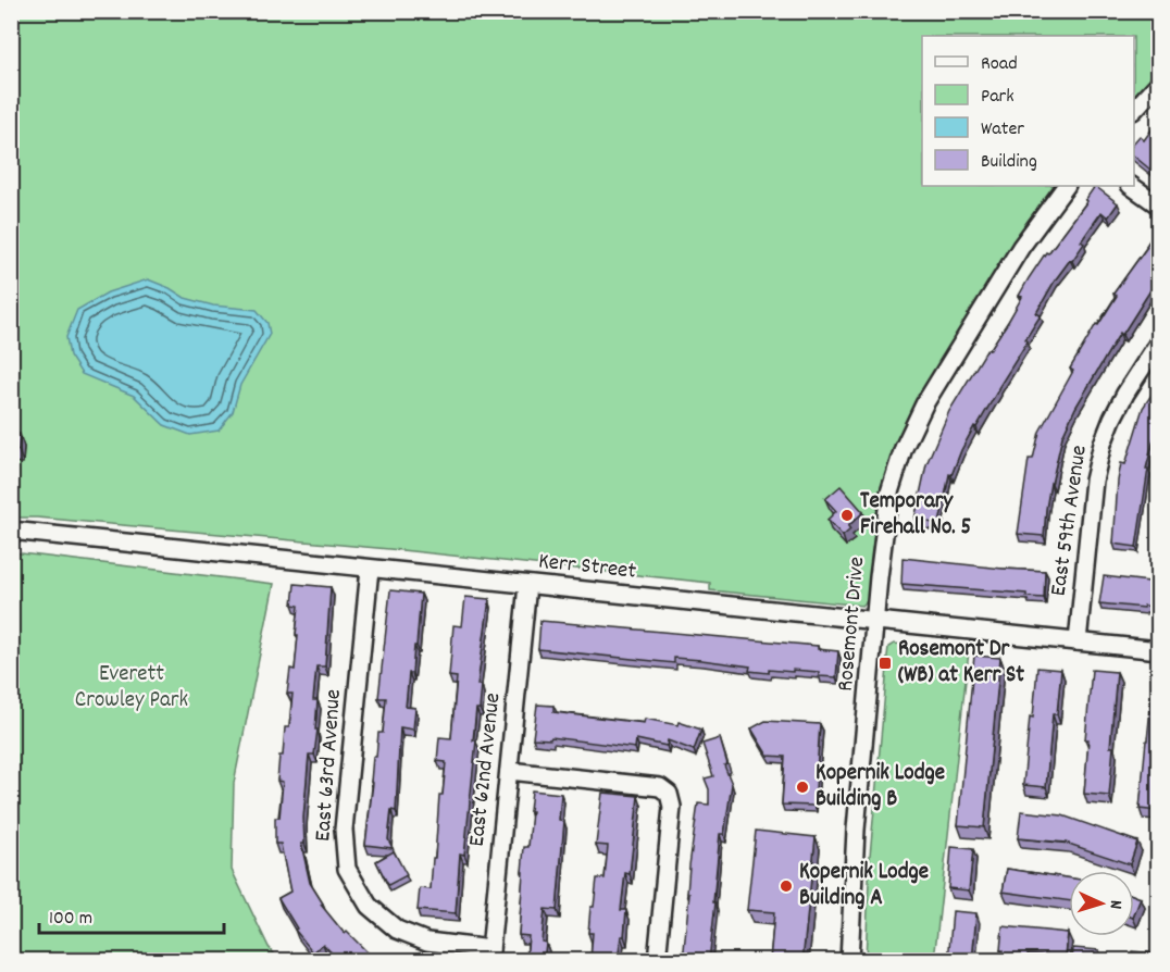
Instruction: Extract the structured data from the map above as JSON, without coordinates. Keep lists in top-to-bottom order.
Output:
{
  "streets": {
    "street": [
      "East 59th Avenue",
      "Kerr Street",
      "Rosemont Drive",
      "East 63rd Avenue",
      "East 62nd Avenue"
    ]
  },
  "crossings": [
    ["East 59th Avenue", "Kerr Street"],
    ["Kerr Street", "Rosemont Drive"],
    ["Kerr Street", "East 63rd Avenue"],
    ["Kerr Street", "East 62nd Avenue"],
    ["East 63rd Avenue", "East 62nd Avenue"]
  ],
  "parks": ["Everett Crowley Park"],
  "places": {
    "other": ["Temporary Firehall No. 5", "Kopernik Lodge Building B", "Kopernik Lodge Building A"],
    "transit": ["Rosemont Dr (WB) at Kerr St"]
  },
  "legend": [
    "Road",
    "Park",
    "Water",
    "Building"
  ],
  "scale_bar": "100 m",
  "north": "right"
}
